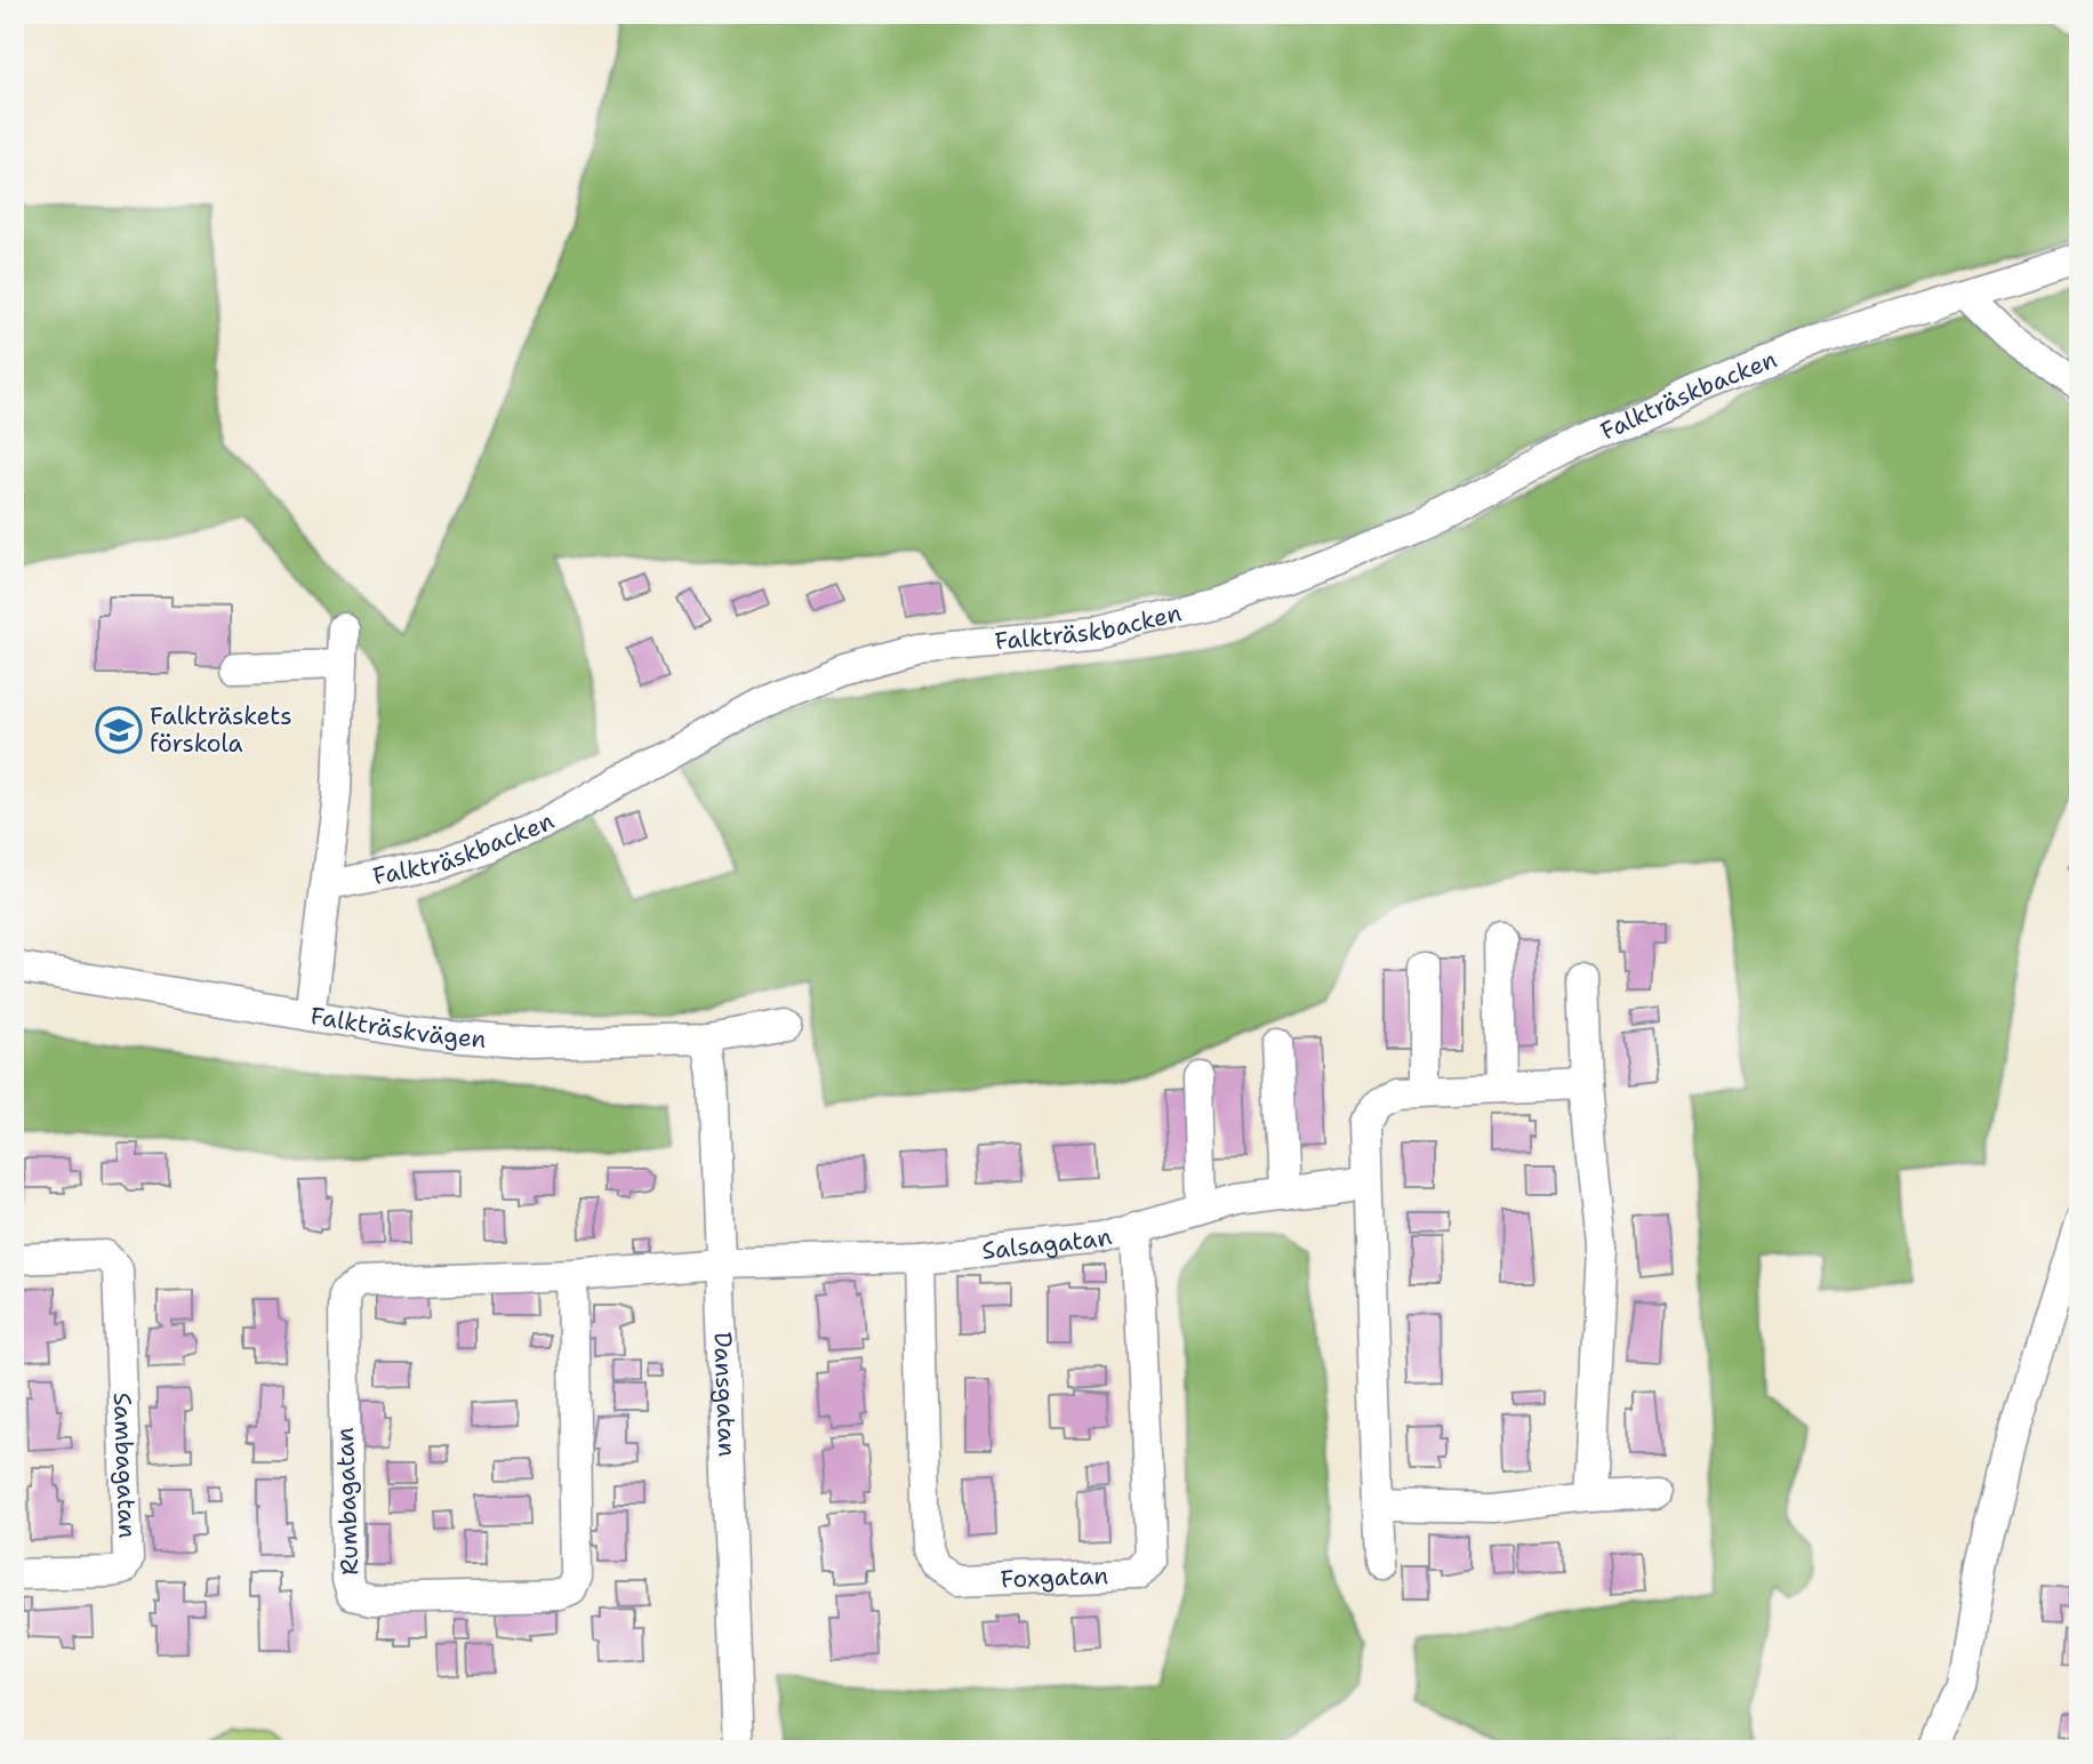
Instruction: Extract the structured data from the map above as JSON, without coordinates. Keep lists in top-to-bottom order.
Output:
{
  "streets": {
    "street": [
      "Falkträskbacken",
      "Falkträskvägen",
      "Salsagatan",
      "Dansgatan",
      "Sambagatan",
      "Rumbagatan",
      "Foxgatan"
    ]
  },
  "crossings": [
    ["Falkträskvägen", "Dansgatan"],
    ["Salsagatan", "Dansgatan"],
    ["Salsagatan", "Rumbagatan"],
    ["Salsagatan", "Foxgatan"],
    ["Dansgatan", "Rumbagatan"]
  ],
  "places": {
    "school or university": ["Falkträskets förskola"]
  }
}
